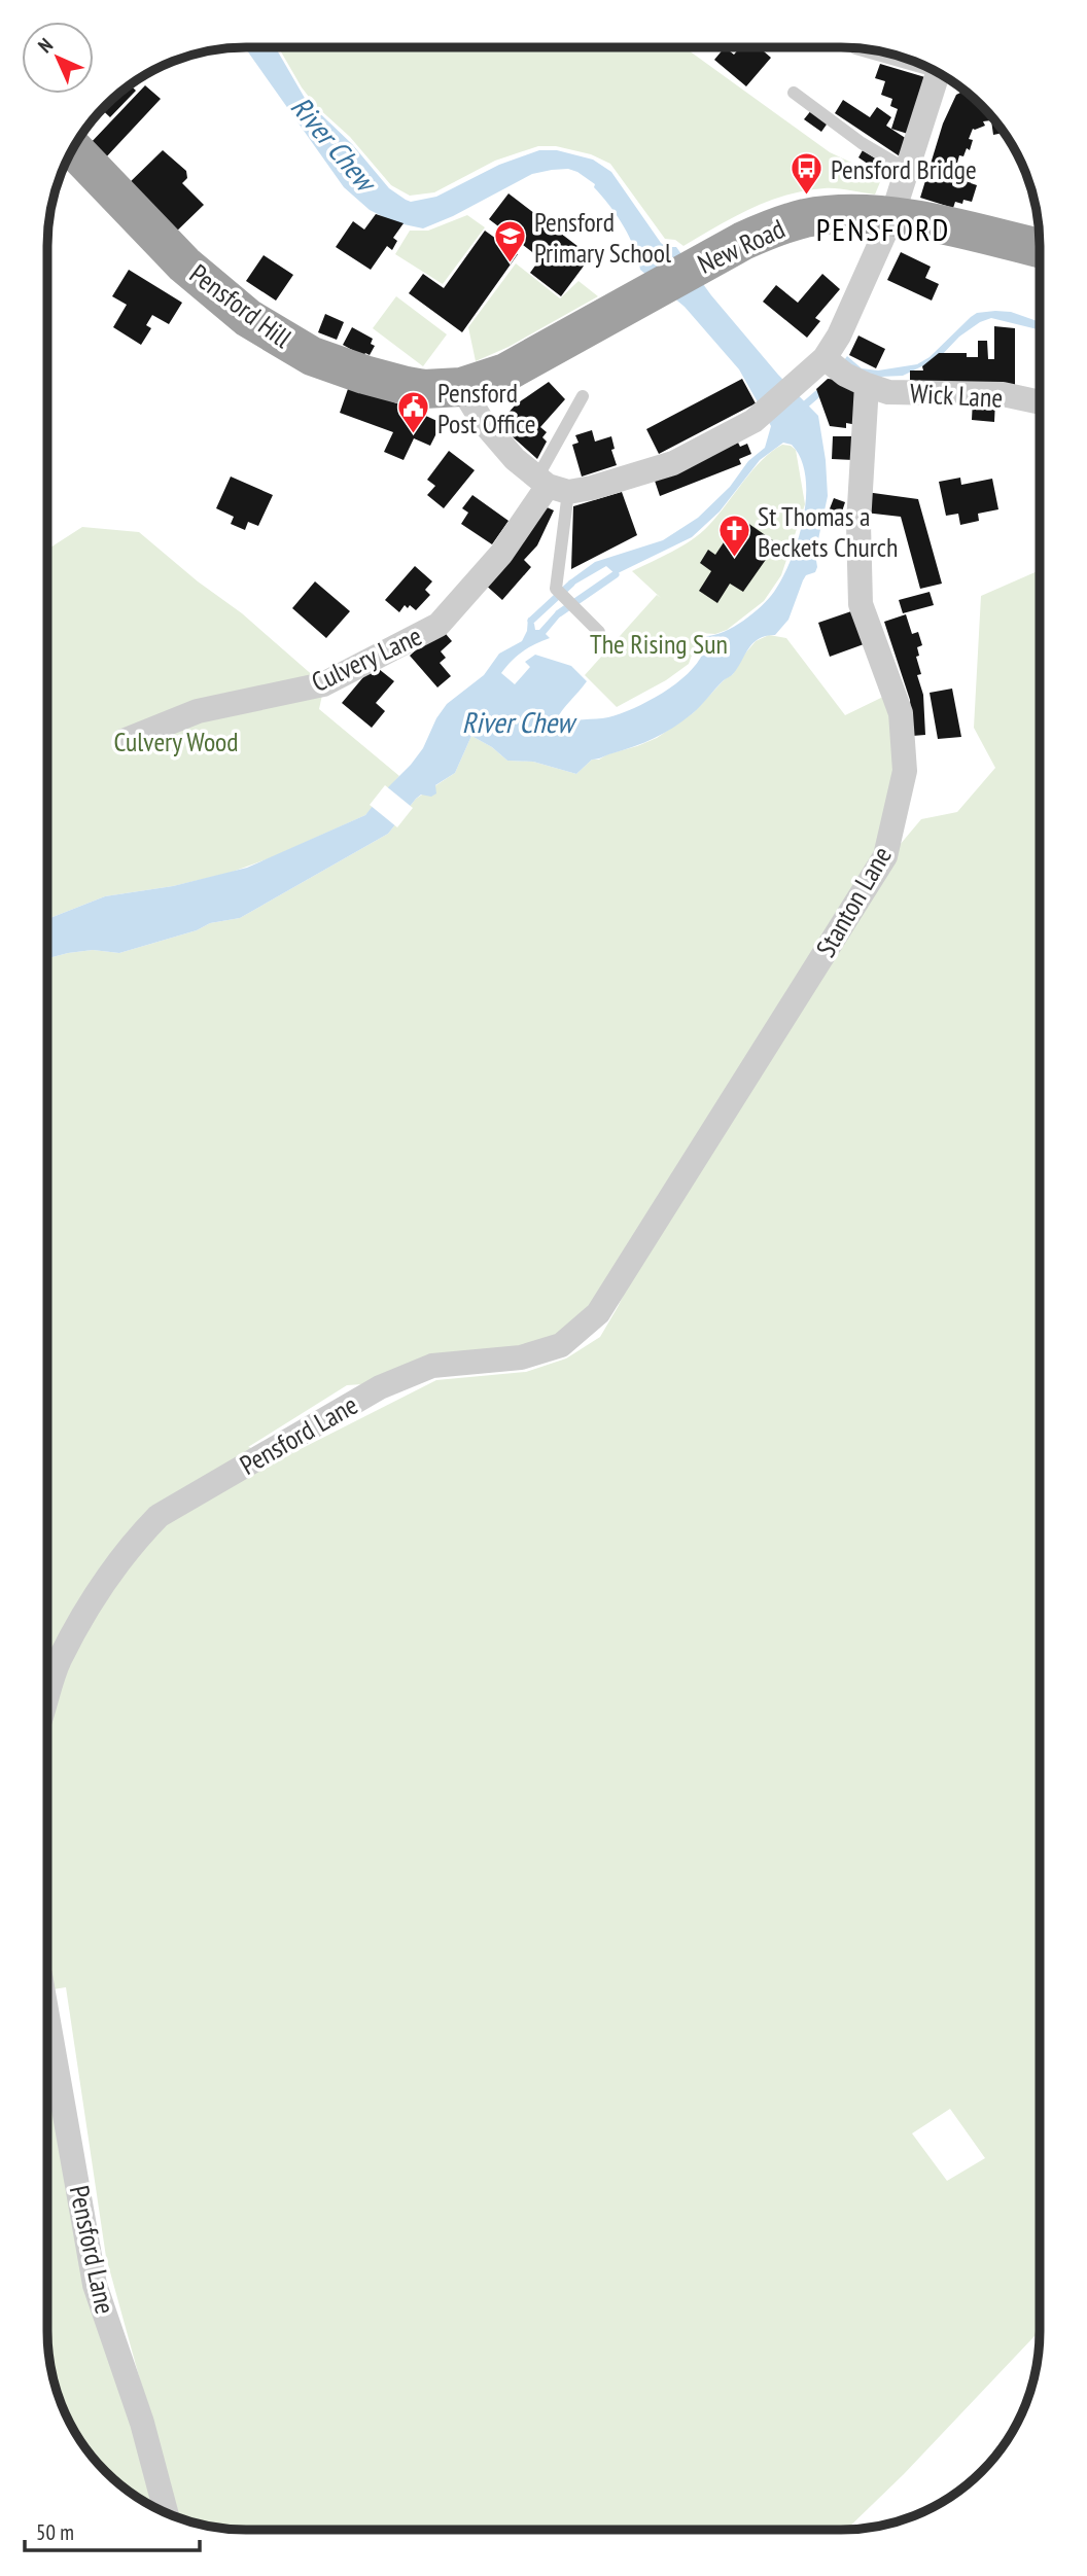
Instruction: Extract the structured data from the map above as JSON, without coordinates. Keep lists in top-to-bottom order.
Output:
{
  "streets": {
    "highway": ["New Road", "Pensford Hill"],
    "street": [
      "Wick Lane",
      "Culvery Lane",
      "Stanton Lane",
      "Pensford Lane"
    ]
  },
  "crossings": [
    ["New Road", "Pensford Hill"],
    ["Wick Lane", "Stanton Lane"],
    ["Stanton Lane", "Pensford Lane"]
  ],
  "districts": ["PENSFORD"],
  "water": ["River Chew"],
  "parks": ["The Rising Sun", "Culvery Wood"],
  "places": {
    "bus stop": ["Pensford Bridge"],
    "school or university": ["Pensford Primary School"],
    "public building": ["Pensford Post Office"],
    "church": ["St Thomas a Beckets Church"]
  },
  "scale_bar": "50 m",
  "north": "top left"
}
